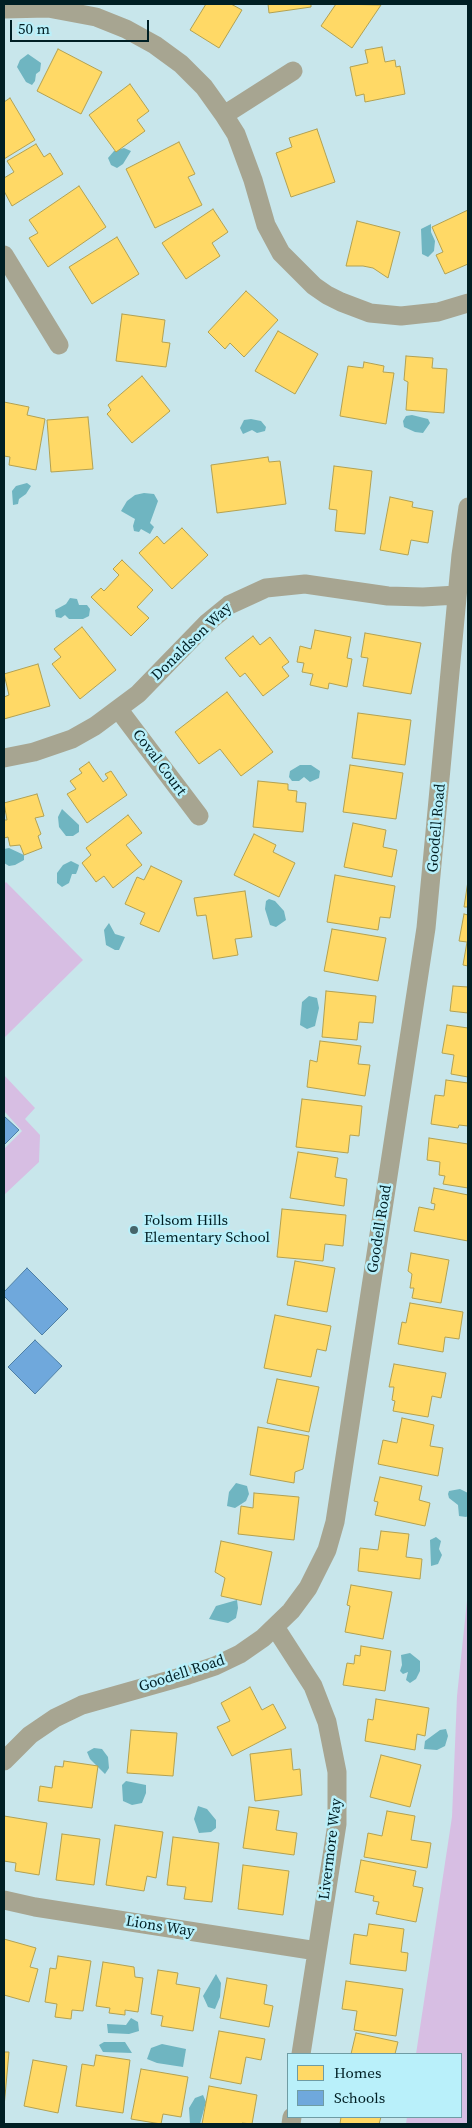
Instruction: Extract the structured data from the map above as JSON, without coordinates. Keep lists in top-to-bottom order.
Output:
{
  "streets": {
    "street": [
      "Donaldson Way",
      "Coval Court",
      "Goodell Road",
      "Livermore Way",
      "Lions Way"
    ]
  },
  "crossings": [
    ["Donaldson Way", "Coval Court"],
    ["Donaldson Way", "Goodell Road"],
    ["Goodell Road", "Livermore Way"],
    ["Livermore Way", "Lions Way"]
  ],
  "places": ["Folsom Hills Elementary School"],
  "legend": ["Homes", "Schools"],
  "scale_bar": "50 m"
}
